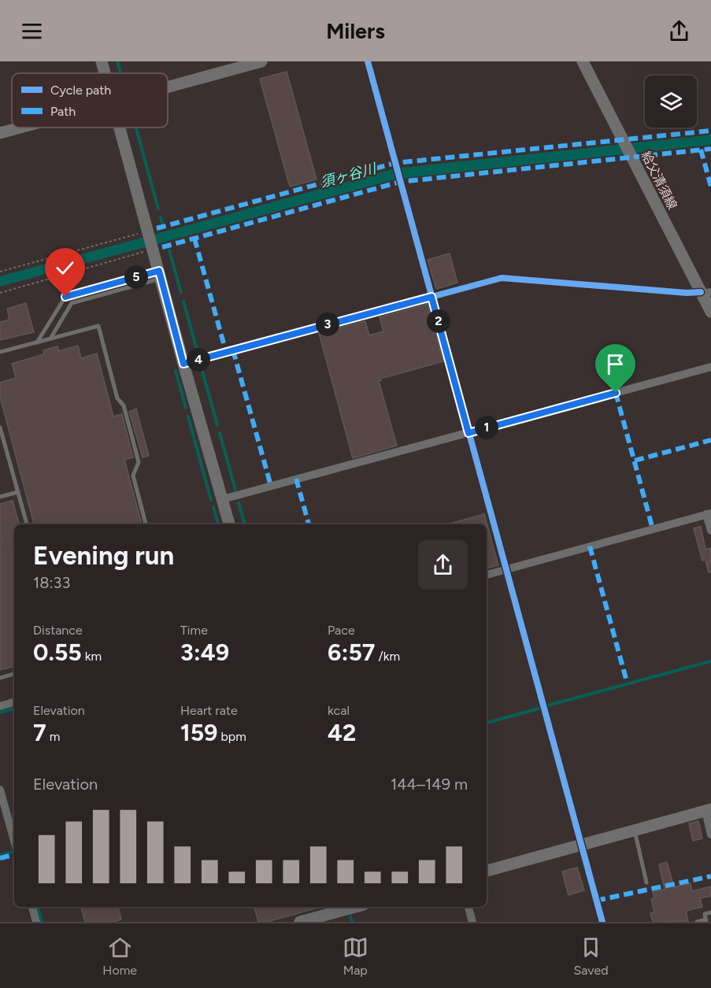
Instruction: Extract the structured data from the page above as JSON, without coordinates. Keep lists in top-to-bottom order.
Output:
{
  "streets": {
    "street": ["給父清須線"]
  },
  "water": ["須ヶ谷川"],
  "legend": ["Cycle path", "Path"],
  "page": {
    "header": "Milers",
    "pins": [
      "5",
      "2",
      "3",
      "4",
      "1"
    ],
    "heading": ["Evening run", "18:33"],
    "stats": [
      ["Distance", "0.55 km"],
      ["Time", "3:49"],
      ["Pace", "6:57 /km"],
      ["Elevation", "7 m"],
      ["Heart rate", "159 bpm"],
      ["kcal", "42"]
    ],
    "chart": ["Elevation", "144–149 m"],
    "tabs": ["Home", "Map", "Saved"]
  }
}
